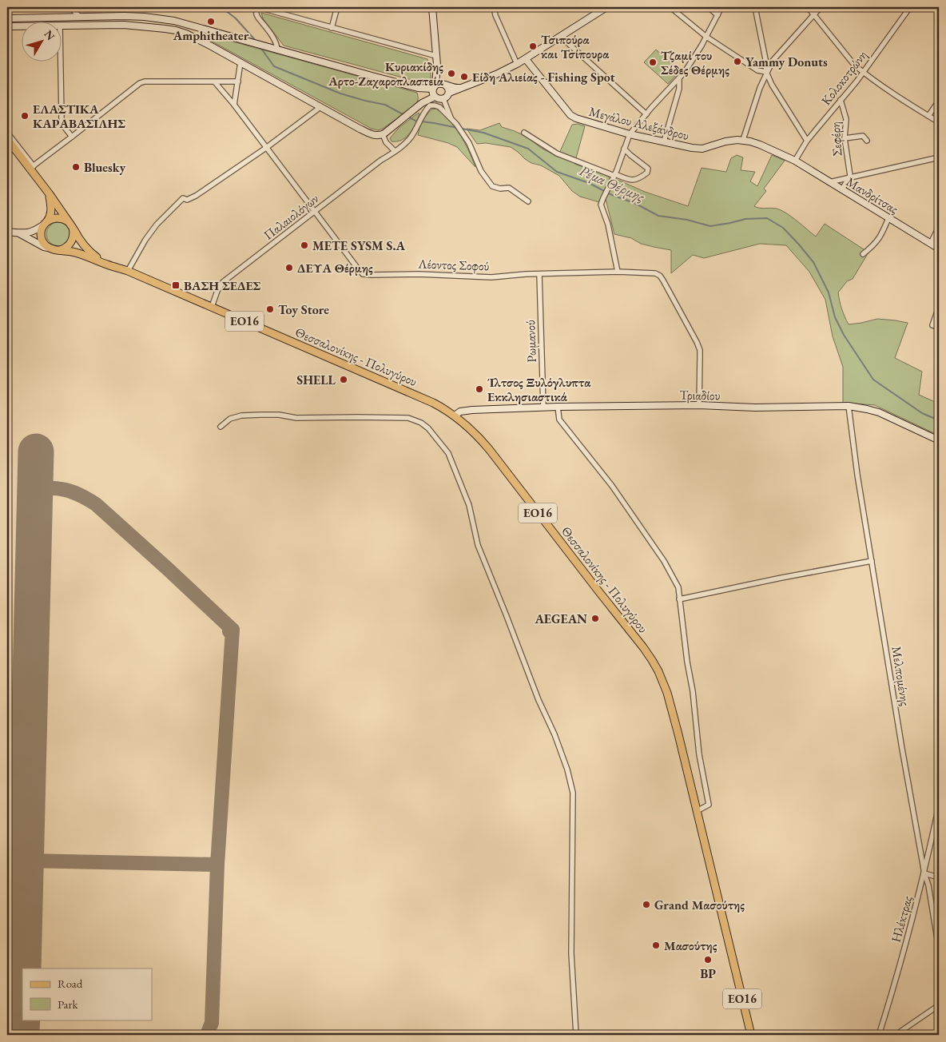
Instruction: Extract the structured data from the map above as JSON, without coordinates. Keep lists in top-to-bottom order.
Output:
{
  "streets": {
    "main road": [
      "Μεγάλου Αλεξάνδρου",
      "Μανδρίτσας",
      "ΕΟ16",
      "Θεσσαλονίκης - Πολυγύρου",
      "Τριαδίου"
    ],
    "street": [
      "Κολοκοτρώνη",
      "Σεφέρη",
      "Παλαιολόγων",
      "Λέοντος Σοφού",
      "Ρωμανού",
      "Μελπομένης",
      "Ηλέκτρας"
    ]
  },
  "crossings": [
    ["Κολοκοτρώνη", "Μεγάλου Αλεξάνδρου"],
    ["Κολοκοτρώνη", "Σεφέρη"],
    ["Κολοκοτρώνη", "Μανδρίτσας"],
    ["Μεγάλου Αλεξάνδρου", "Μανδρίτσας"],
    ["Παλαιολόγων", "Λέοντος Σοφού"],
    ["Παλαιολόγων", "Θεσσαλονίκης - Πολυγύρου"],
    ["Λέοντος Σοφού", "Ρωμανού"],
    ["Λέοντος Σοφού", "Τριαδίου"],
    ["ΕΟ16", "Θεσσαλονίκης - Πολυγύρου"],
    ["Ρωμανού", "Τριαδίου"],
    ["Θεσσαλονίκης - Πολυγύρου", "Τριαδίου"],
    ["Τριαδίου", "Μελπομένης"],
    ["Μελπομένης", "Ηλέκτρας"]
  ],
  "water": ["Ρέμα Θέρμης"],
  "places": {
    "other": [
      "Amphitheater",
      "Τσιπούρα και Τσίπουρα",
      "Yammy Donuts",
      "Τζαμί του Σέδες Θέρμης",
      "Κυριακίδης Αρτο-Ζαχαροπλαστεία",
      "Είδη Αλιείας - Fishing Spot",
      "ΕΛΑΣΤΙΚΑ ΚΑΡΑΒΑΣΙΛΗΣ",
      "Bluesky",
      "METE SYSM S.A",
      "ΔΕΥΑ Θέρμης",
      "Toy Store",
      "SHELL",
      "Ίλτσος Ξυλόγλυπτα Εκκλησιαστικά",
      "AEGEAN",
      "Grand Μασούτης",
      "Μασούτης",
      "BP"
    ],
    "transit": ["ΒΑΣΗ ΣΕΔΕΣ"]
  },
  "legend": ["Road", "Park"],
  "north": "top right"
}
